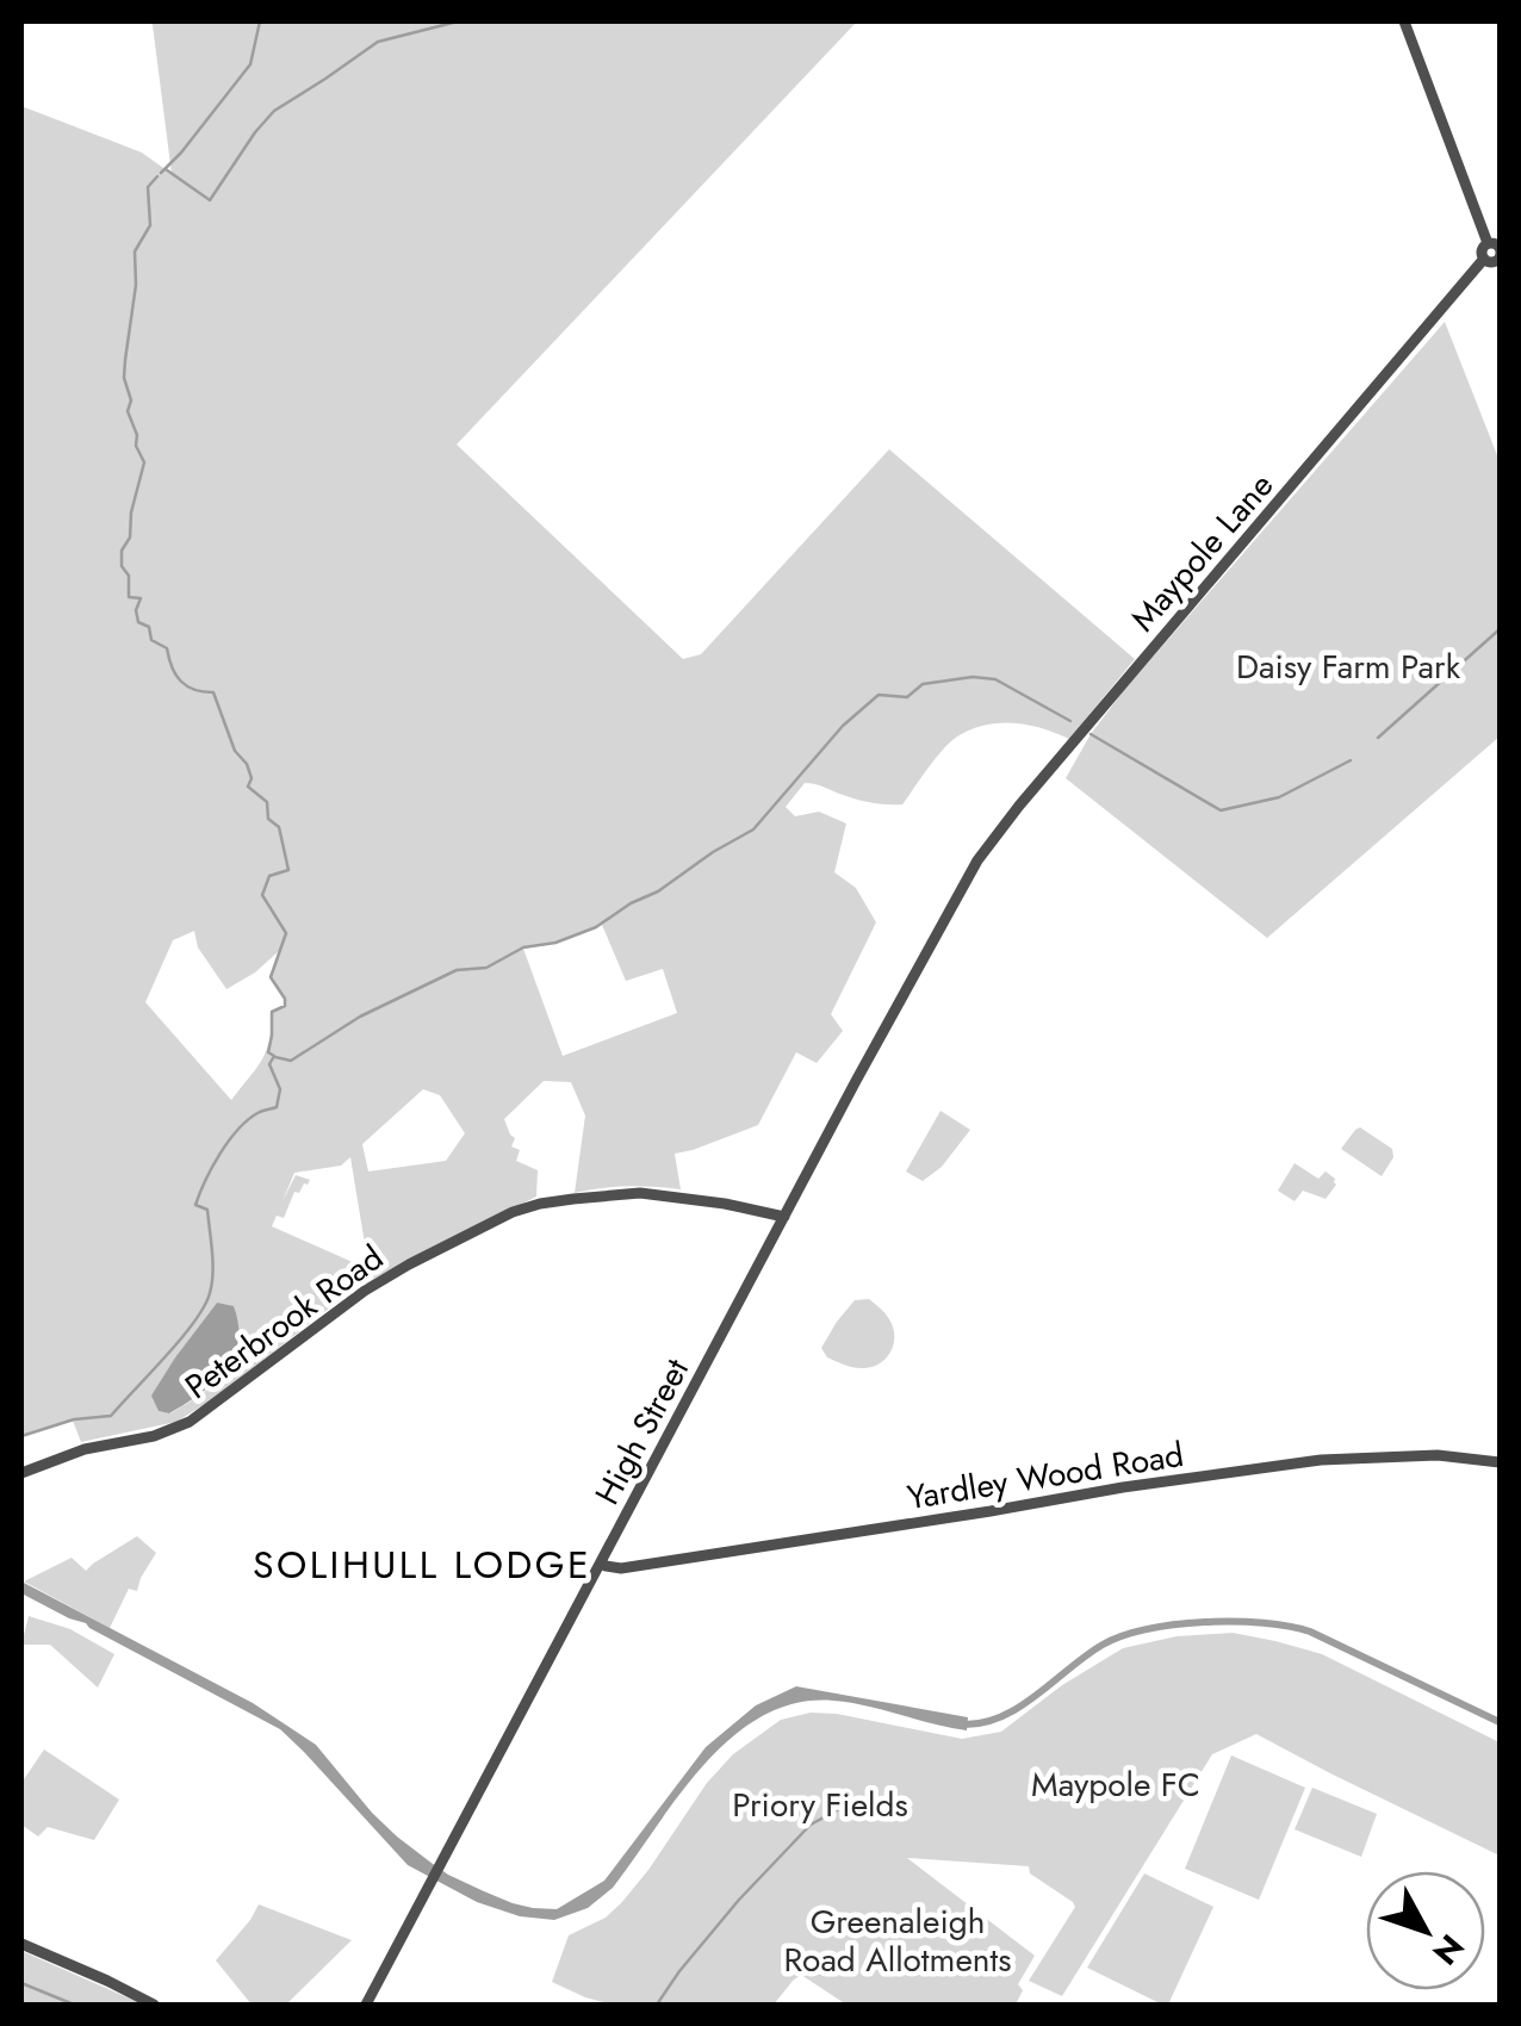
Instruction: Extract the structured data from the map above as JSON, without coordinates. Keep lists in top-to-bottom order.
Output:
{
  "streets": {
    "street": [
      "Maypole Lane",
      "Peterbrook Road",
      "High Street",
      "Yardley Wood Road"
    ]
  },
  "crossings": [
    ["Maypole Lane", "High Street"],
    ["Peterbrook Road", "High Street"],
    ["High Street", "Yardley Wood Road"]
  ],
  "districts": ["SOLIHULL LODGE"],
  "parks": [
    "Daisy Farm Park",
    "Maypole FC",
    "Priory Fields",
    "Greenaleigh Road Allotments"
  ],
  "north": "bottom right"
}
